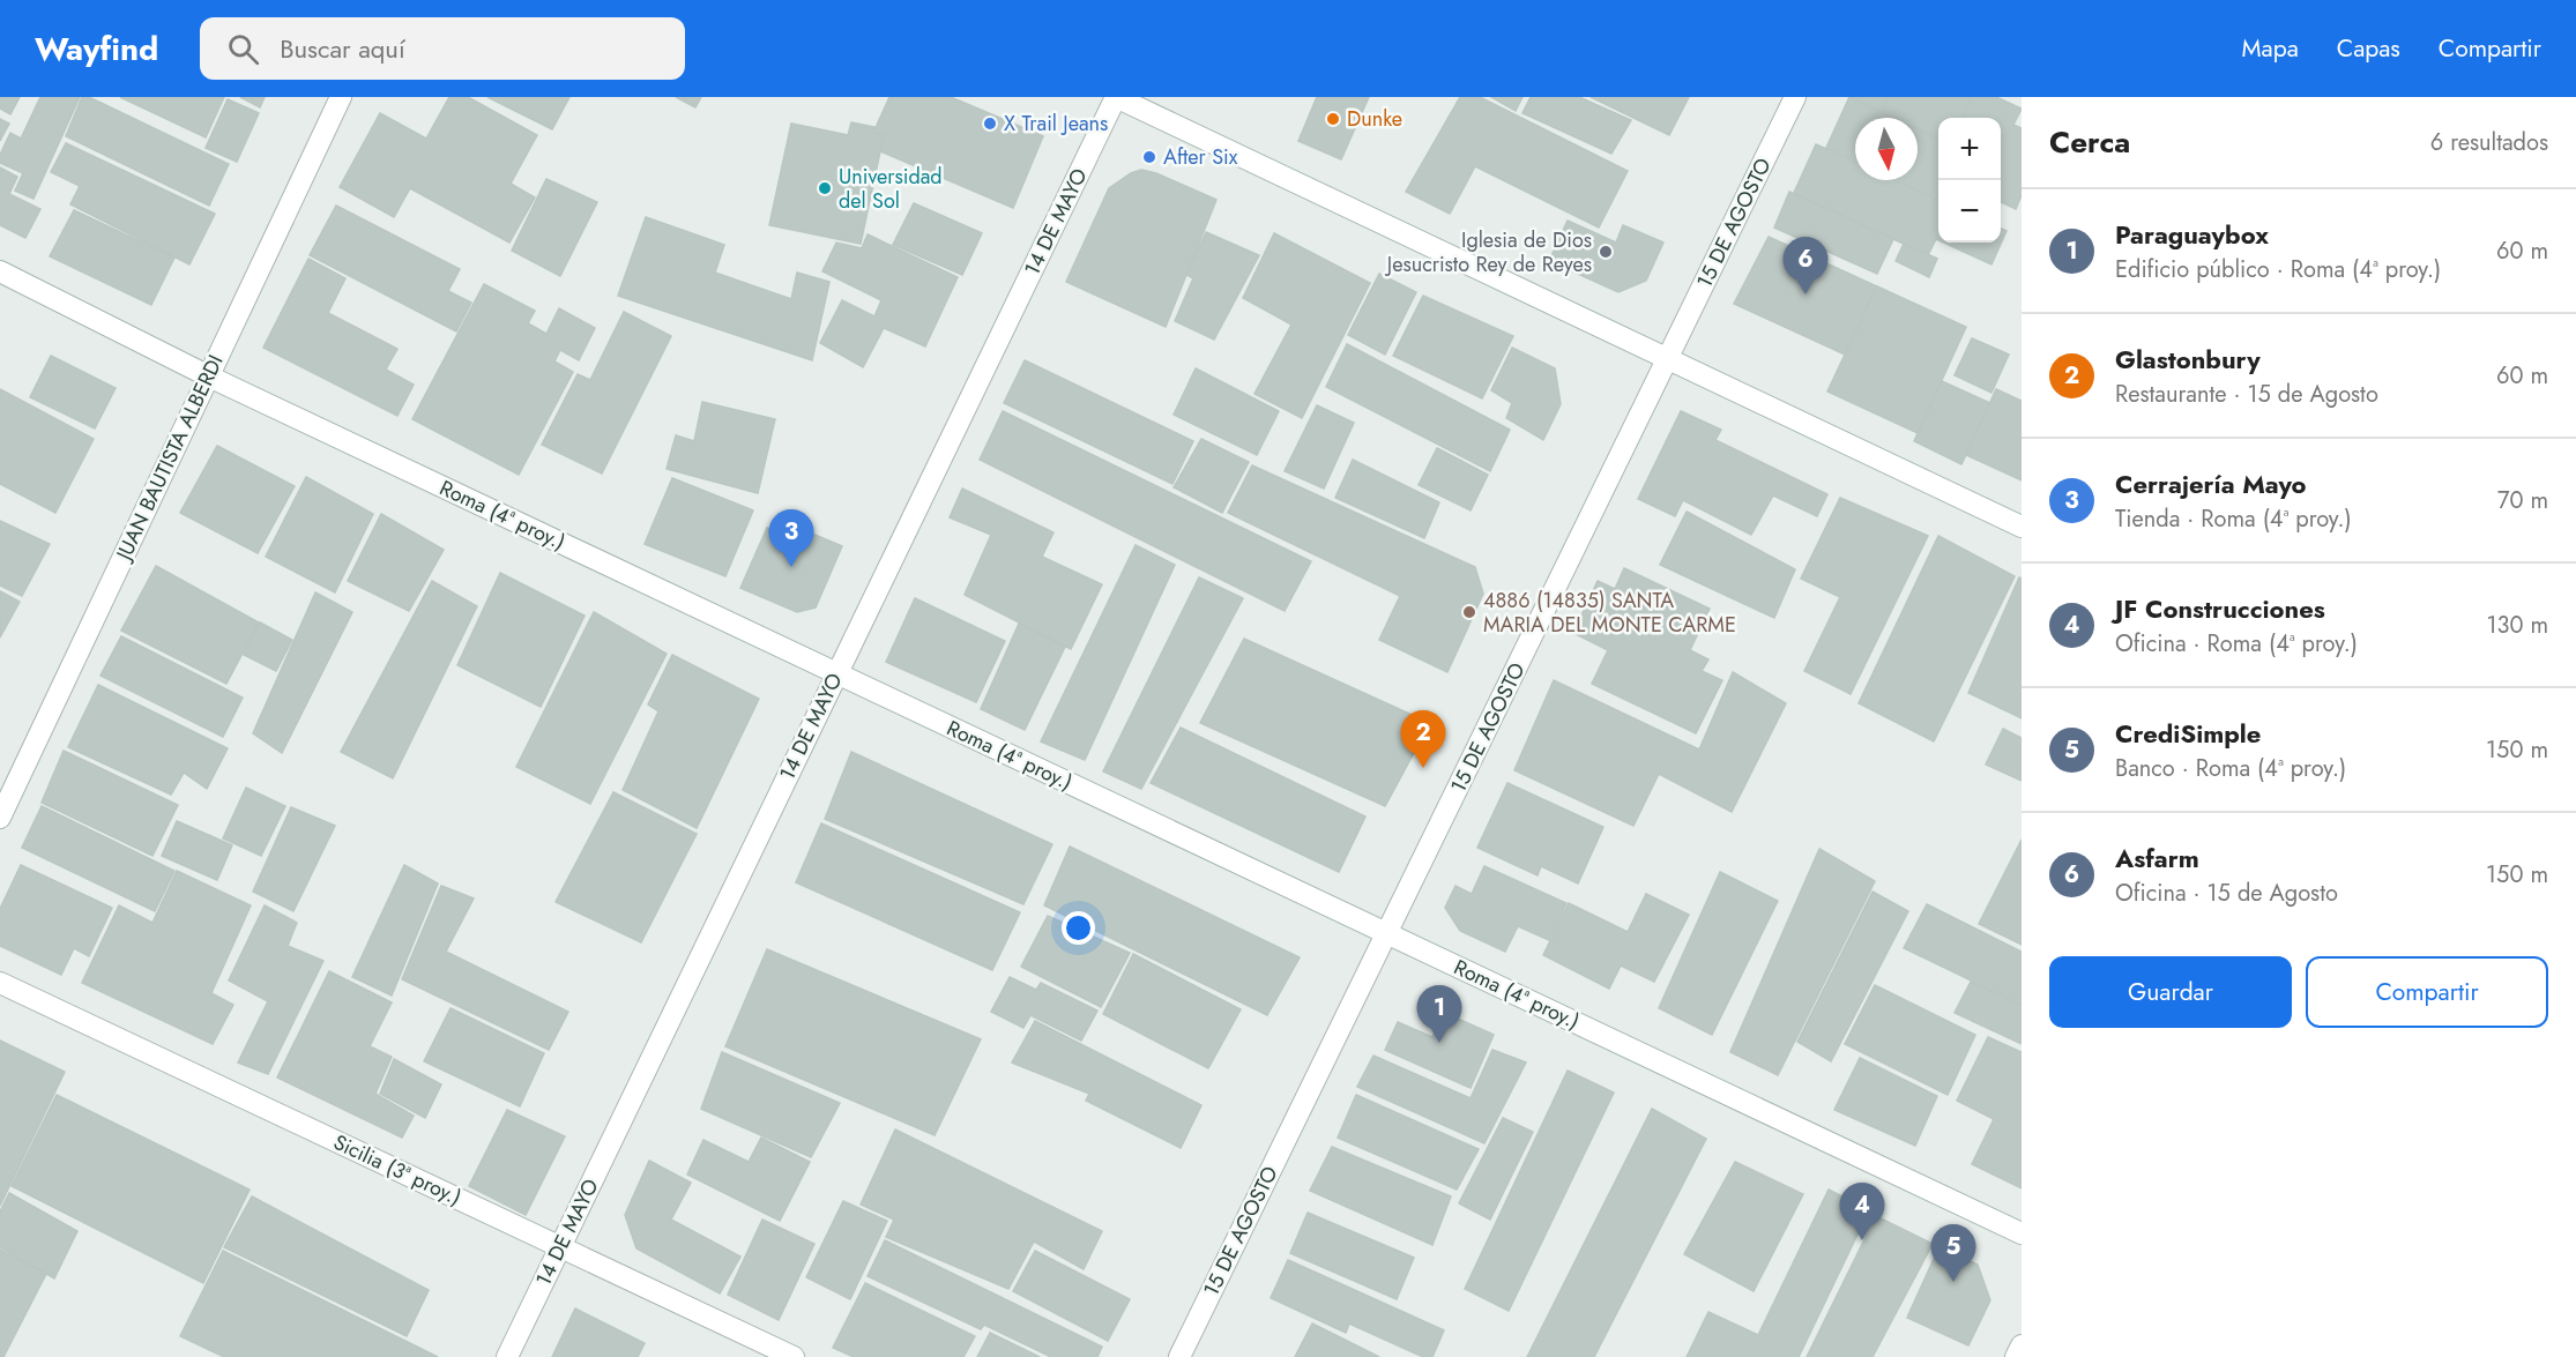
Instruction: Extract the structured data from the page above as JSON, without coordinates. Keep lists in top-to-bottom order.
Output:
{
  "streets": {
    "street": [
      "14 DE MAYO",
      "15 DE AGOSTO",
      "JUAN BAUTISTA ALBERDI",
      "Roma (4ª proy.)",
      "Sicilia (3ª proy.)"
    ]
  },
  "crossings": [
    ["14 DE MAYO", "Roma (4ª proy.)"],
    ["14 DE MAYO", "Sicilia (3ª proy.)"],
    ["15 DE AGOSTO", "Roma (4ª proy.)"],
    ["JUAN BAUTISTA ALBERDI", "Roma (4ª proy.)"]
  ],
  "places": [
    "Dunke",
    "X Trail Jeans",
    "After Six",
    "Universidad del Sol",
    "Iglesia de Dios Jesucristo Rey de Reyes",
    "4886 (14835) SANTA MARIA DEL MONTE CARME"
  ],
  "north": "bottom",
  "page": {
    "header": "Wayfind",
    "search": "Buscar aquí",
    "nav": ["Mapa", "Capas", "Compartir"],
    "heading": ["Cerca", "6 resultados"],
    "map_buttons": ["+", "−"],
    "list": [
      {
        "mark": "1",
        "name": "Paraguaybox",
        "note": "Edificio público · Roma (4ª proy.)",
        "value": "60 m"
      },
      {
        "mark": "2",
        "name": "Glastonbury",
        "note": "Restaurante · 15 de Agosto",
        "value": "60 m"
      },
      {
        "mark": "3",
        "name": "Cerrajería Mayo",
        "note": "Tienda · Roma (4ª proy.)",
        "value": "70 m"
      },
      {
        "mark": "4",
        "name": "JF Construcciones",
        "note": "Oficina · Roma (4ª proy.)",
        "value": "130 m"
      },
      {
        "mark": "5",
        "name": "CrediSimple",
        "note": "Banco · Roma (4ª proy.)",
        "value": "150 m"
      },
      {
        "mark": "6",
        "name": "Asfarm",
        "note": "Oficina · 15 de Agosto",
        "value": "150 m"
      }
    ],
    "pins": [
      "6",
      "3",
      "2",
      "1",
      "4",
      "5"
    ],
    "buttons": ["Guardar", "Compartir"]
  }
}
